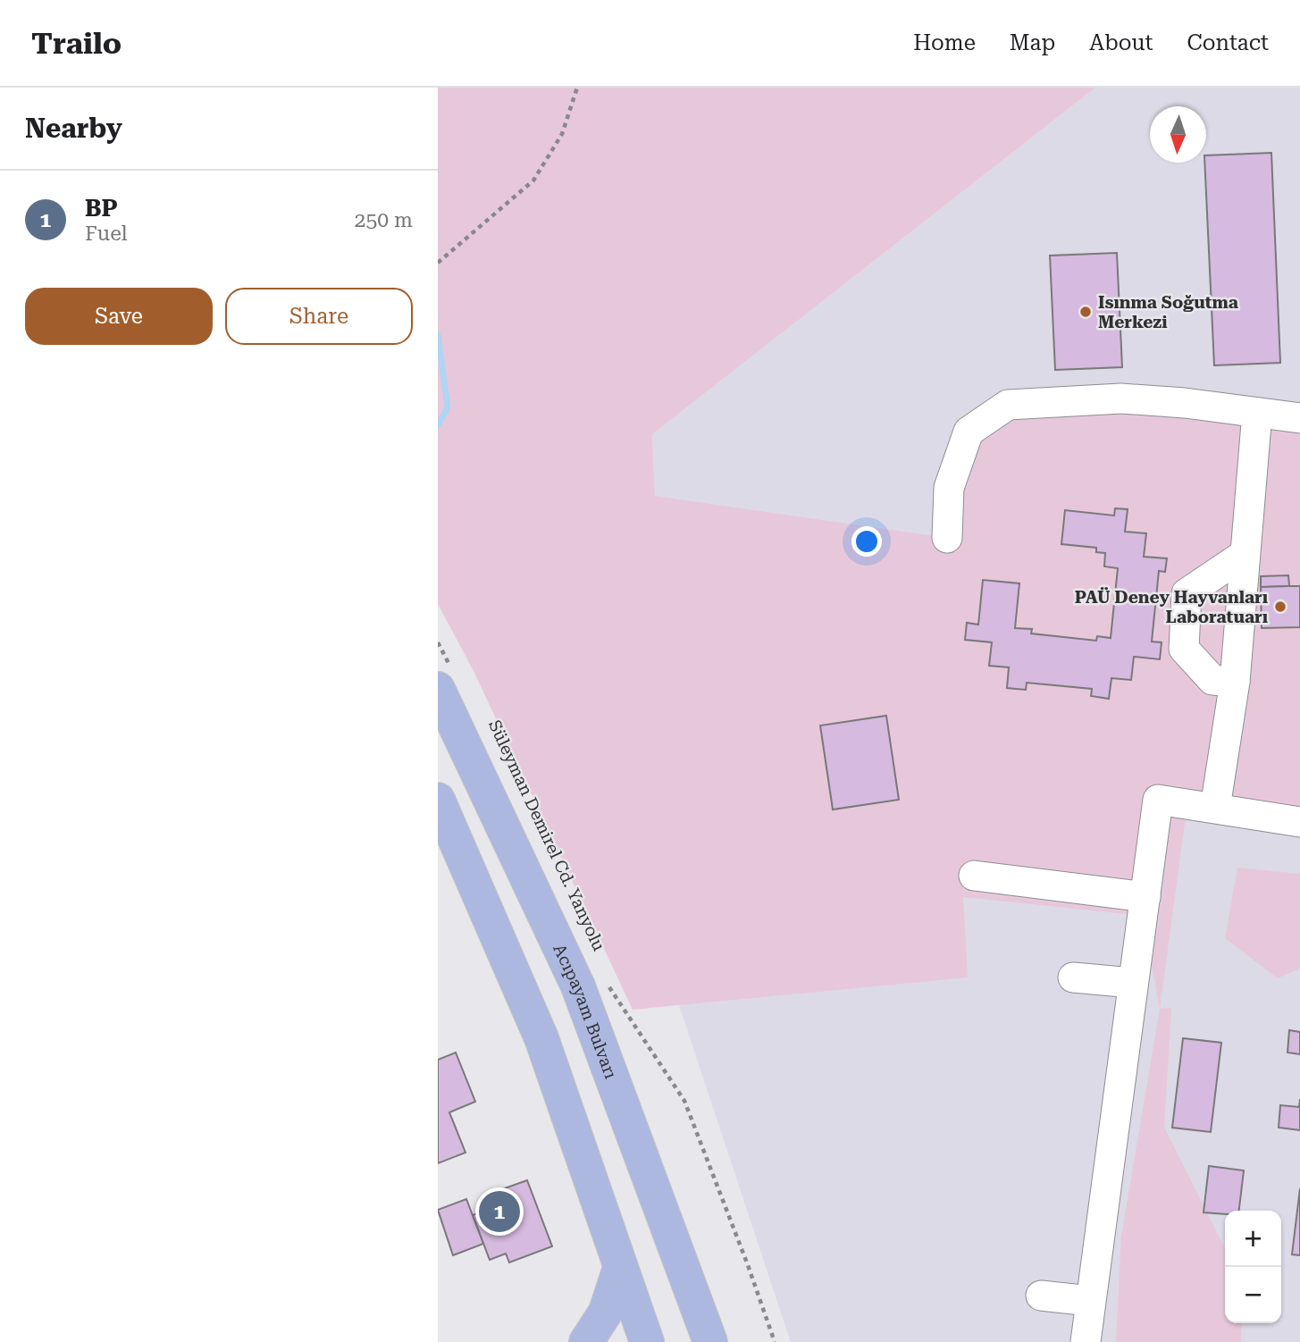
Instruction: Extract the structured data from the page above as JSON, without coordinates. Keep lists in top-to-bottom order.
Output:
{
  "streets": {
    "main road": ["Acıpayam Bulvarı"]
  },
  "places": ["Isınma Soğutma Merkezi", "PAÜ Deney Hayvanları Laboratuarı"],
  "north": "bottom",
  "page": {
    "header": "Trailo",
    "nav": [
      "Home",
      "Map",
      "About",
      "Contact"
    ],
    "heading": "Nearby",
    "list": [
      {
        "mark": "1",
        "name": "BP",
        "note": "Fuel",
        "value": "250 m"
      }
    ],
    "buttons": ["Save", "Share"],
    "pins": "1",
    "map_buttons": ["+", "−"]
  }
}
